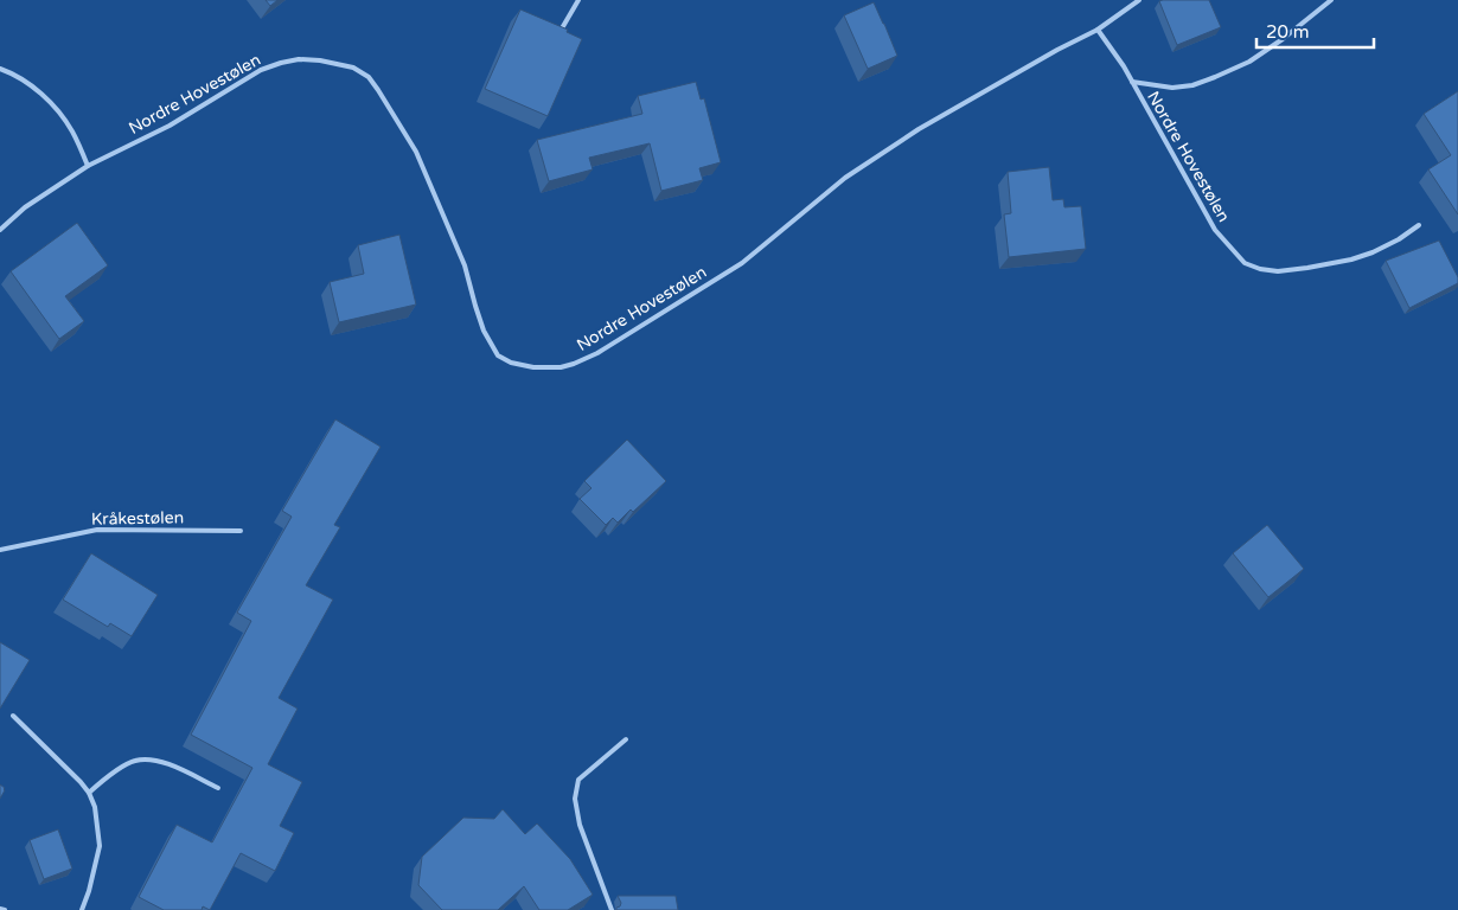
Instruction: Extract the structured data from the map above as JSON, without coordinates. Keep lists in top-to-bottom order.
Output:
{
  "streets": {
    "lane": ["Nordre Hovestølen", "Kråkestølen"]
  },
  "scale_bar": "20 m"
}
